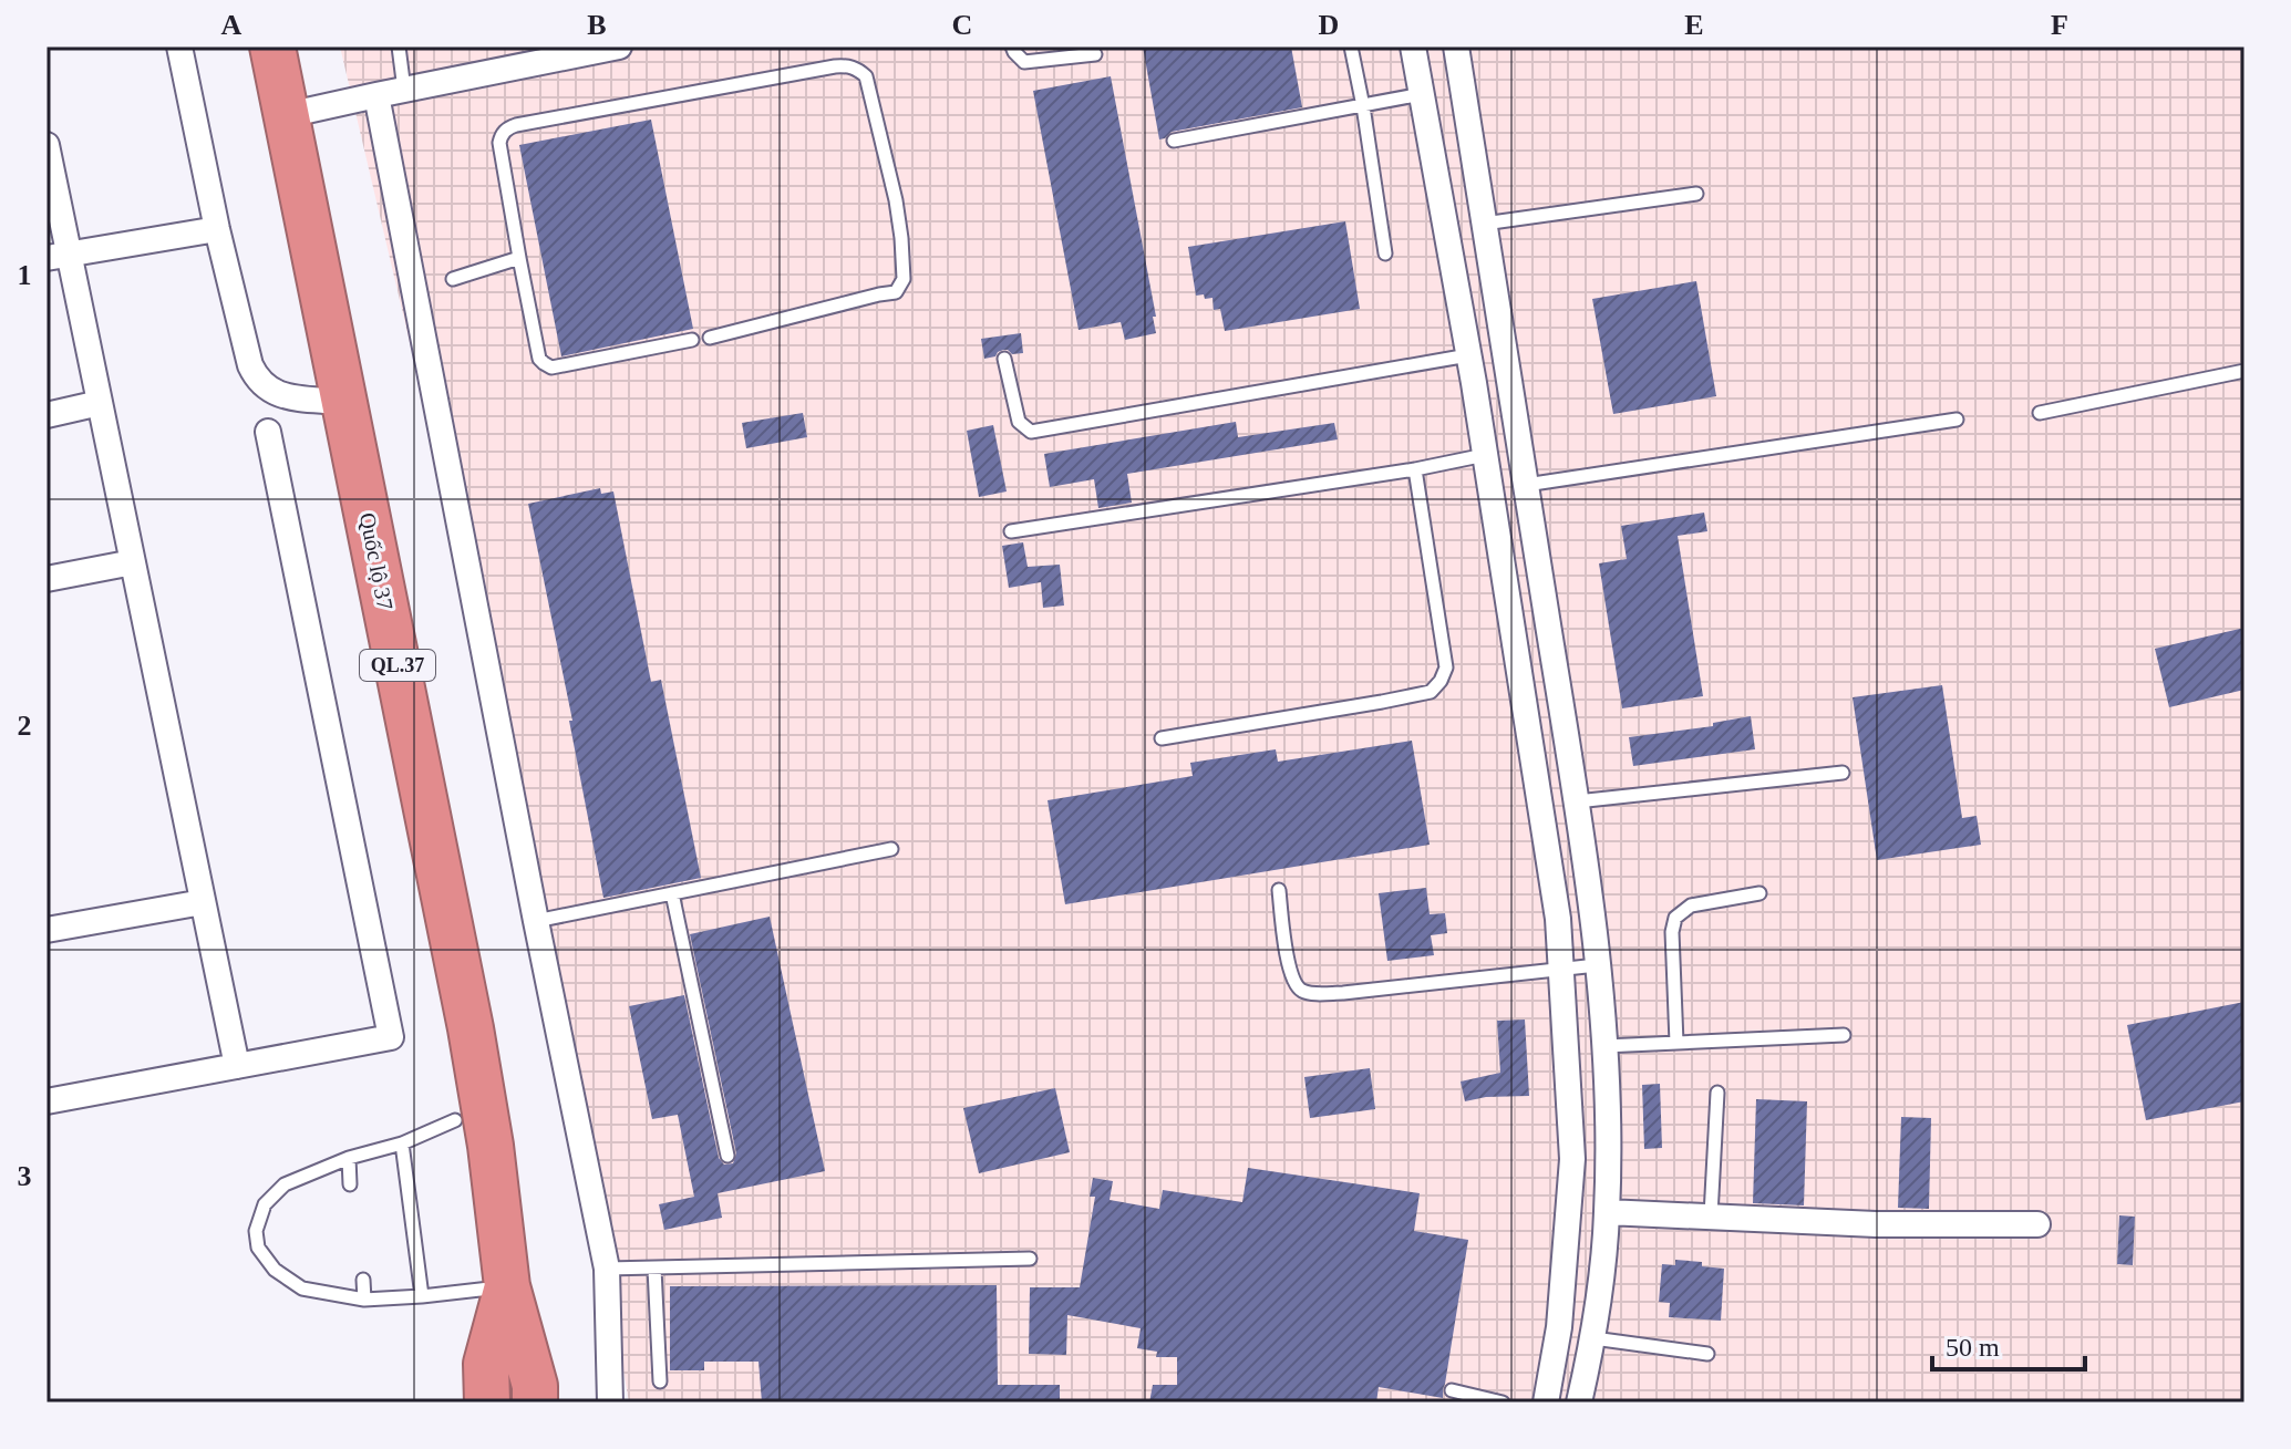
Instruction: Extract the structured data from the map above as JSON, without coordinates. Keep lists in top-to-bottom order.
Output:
{
  "streets": {
    "highway": ["Quốc lộ 37", "QL.37"]
  },
  "scale_bar": "50 m",
  "grid": {
    "columns": [
      "A",
      "B",
      "C",
      "D",
      "E",
      "F"
    ],
    "rows": ["1", "2", "3"]
  }
}
